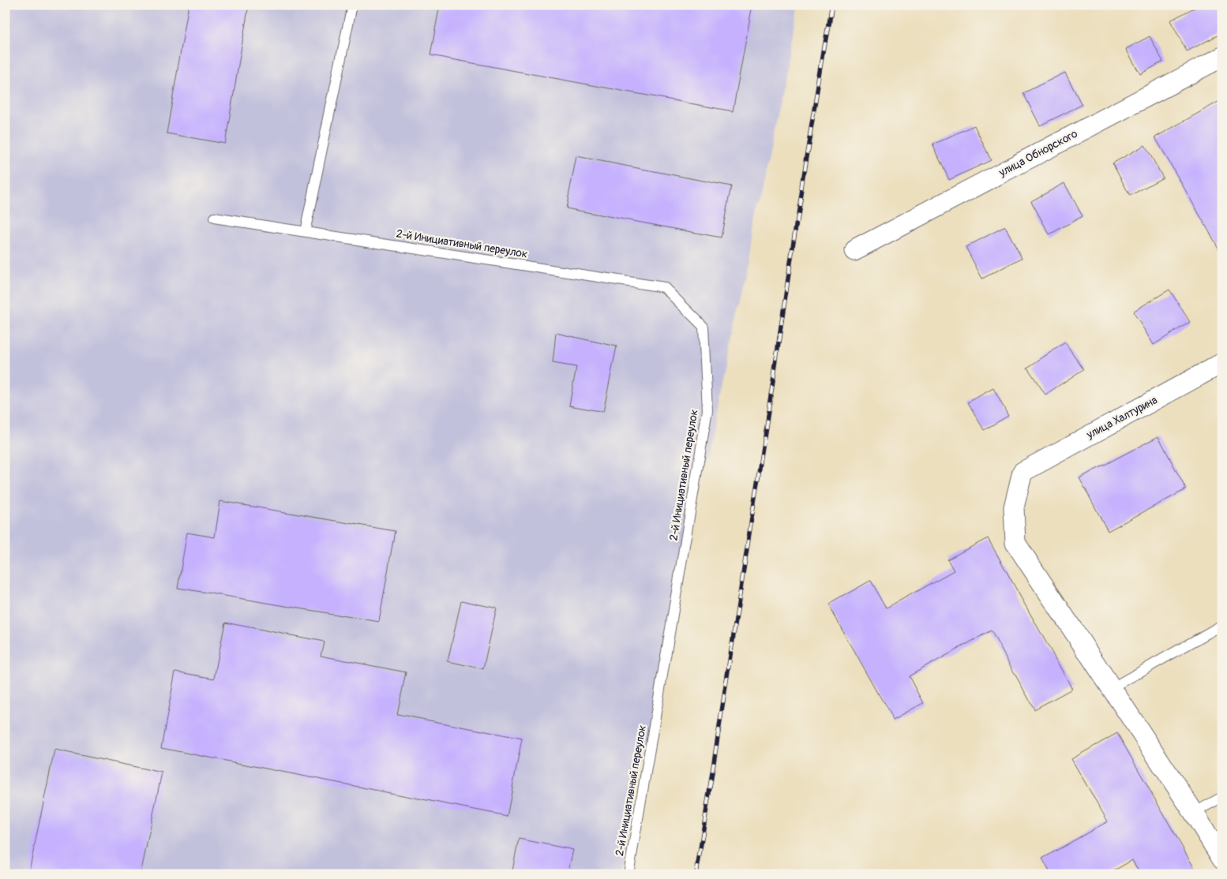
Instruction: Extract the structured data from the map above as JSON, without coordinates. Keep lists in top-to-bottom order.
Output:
{
  "streets": {
    "street": ["улица Обнорского", "улица Халтурина"],
    "lane": ["2-й Инициативный переулок"]
  }
}
